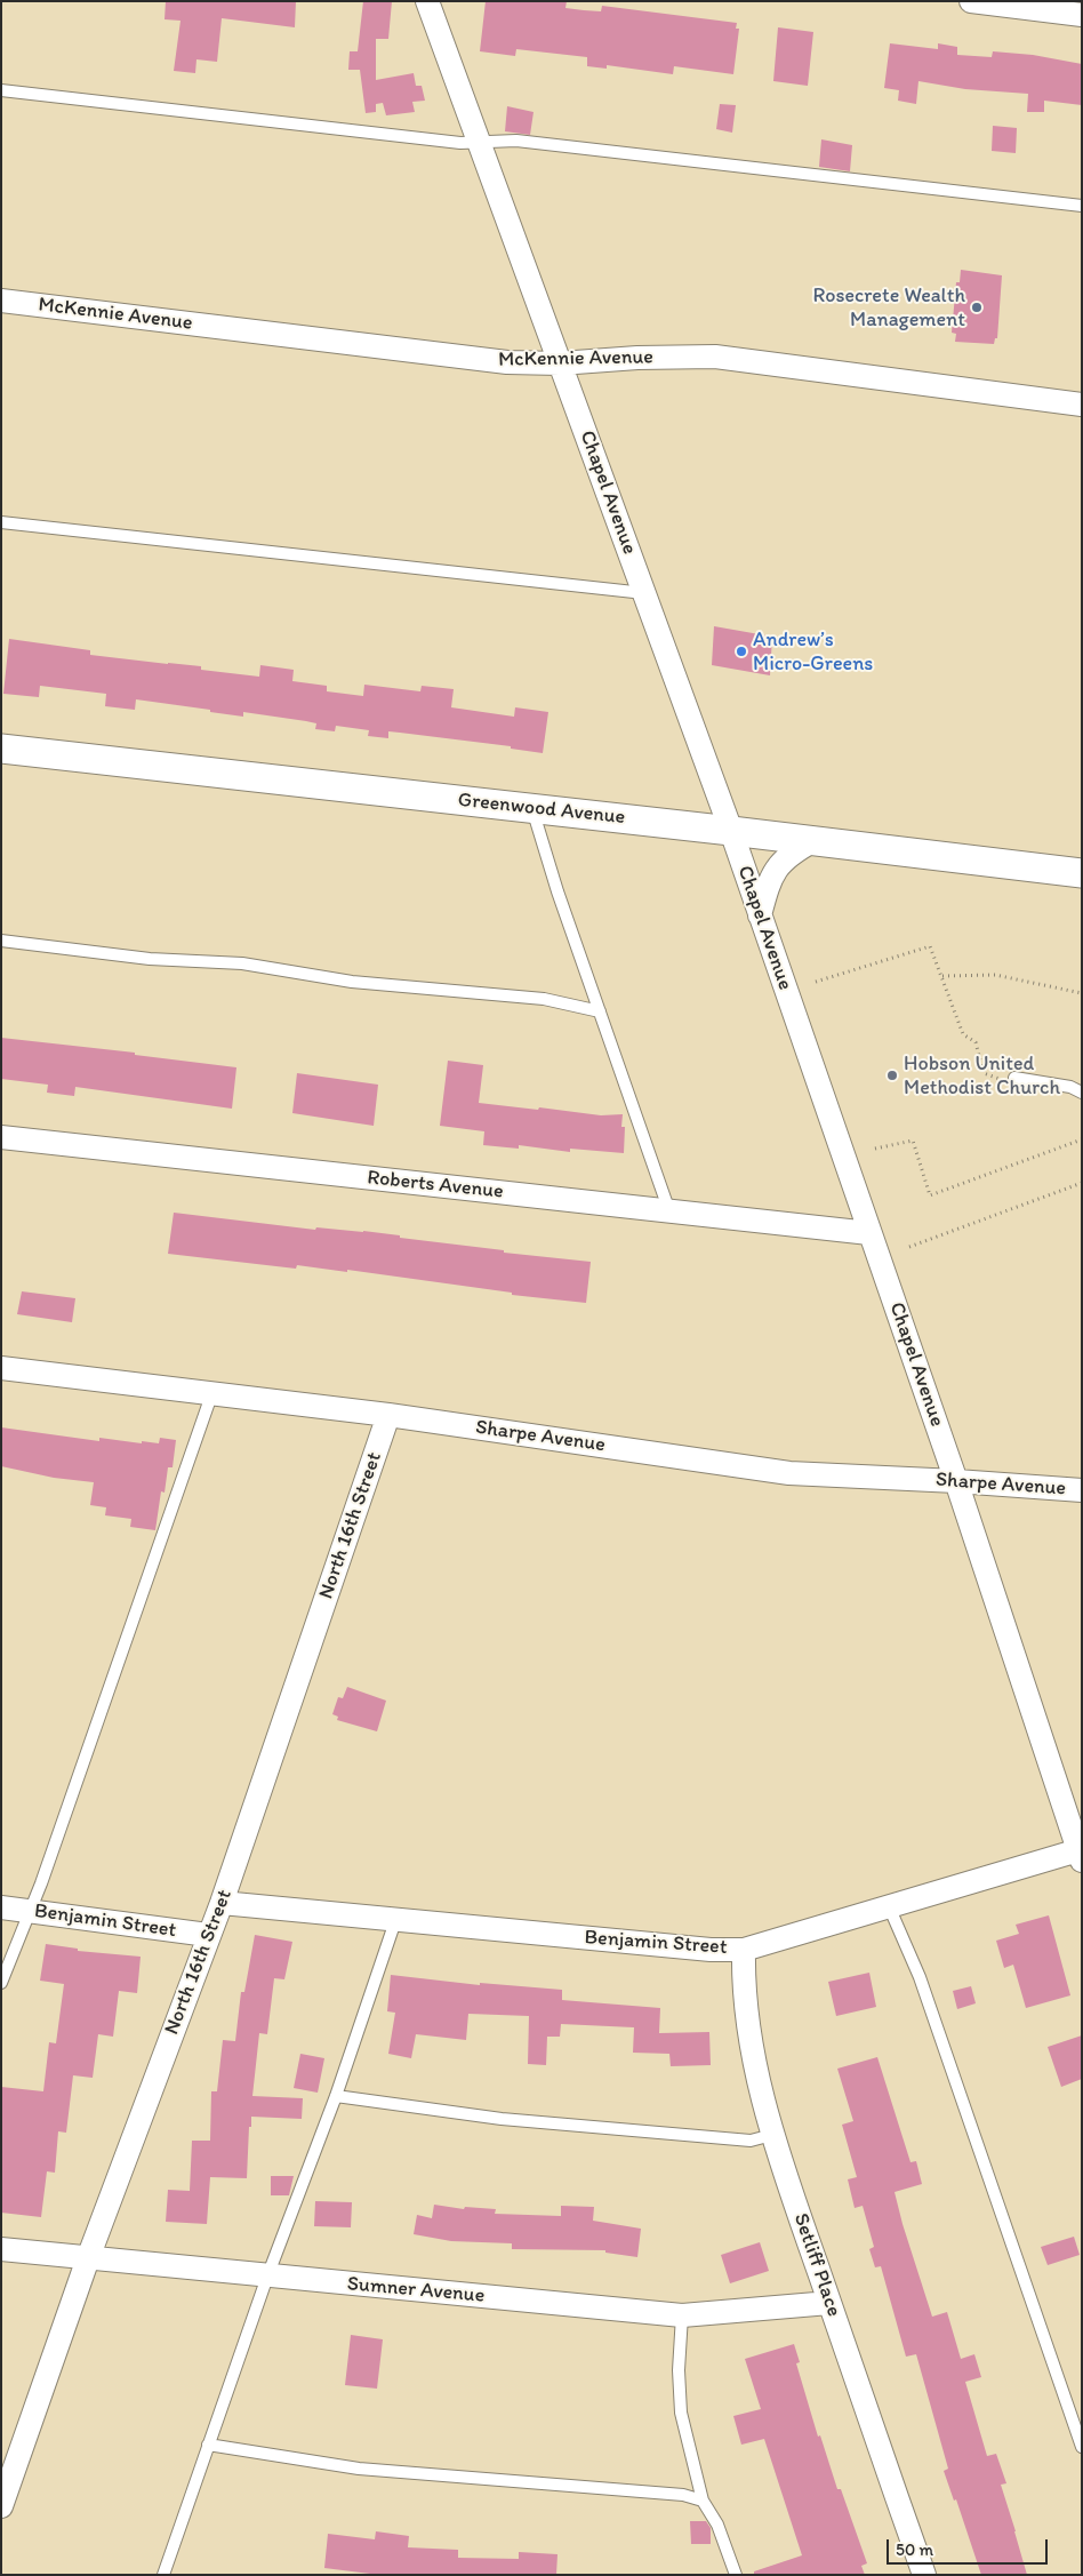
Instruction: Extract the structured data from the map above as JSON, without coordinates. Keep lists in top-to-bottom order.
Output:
{
  "streets": {
    "street": [
      "McKennie Avenue",
      "Chapel Avenue",
      "Greenwood Avenue",
      "Roberts Avenue",
      "Sharpe Avenue",
      "North 16th Street",
      "Benjamin Street",
      "Setliff Place",
      "Sumner Avenue"
    ]
  },
  "crossings": [
    ["McKennie Avenue", "Chapel Avenue"],
    ["Chapel Avenue", "Greenwood Avenue"],
    ["Chapel Avenue", "Roberts Avenue"],
    ["Chapel Avenue", "Sharpe Avenue"],
    ["Chapel Avenue", "Benjamin Street"],
    ["Sharpe Avenue", "North 16th Street"],
    ["North 16th Street", "Benjamin Street"],
    ["North 16th Street", "Sumner Avenue"],
    ["Benjamin Street", "Setliff Place"],
    ["Setliff Place", "Sumner Avenue"]
  ],
  "places": ["Rosecrete Wealth Management", "Andrew’s Micro-Greens", "Hobson United Methodist Church"],
  "scale_bar": "50 m"
}
